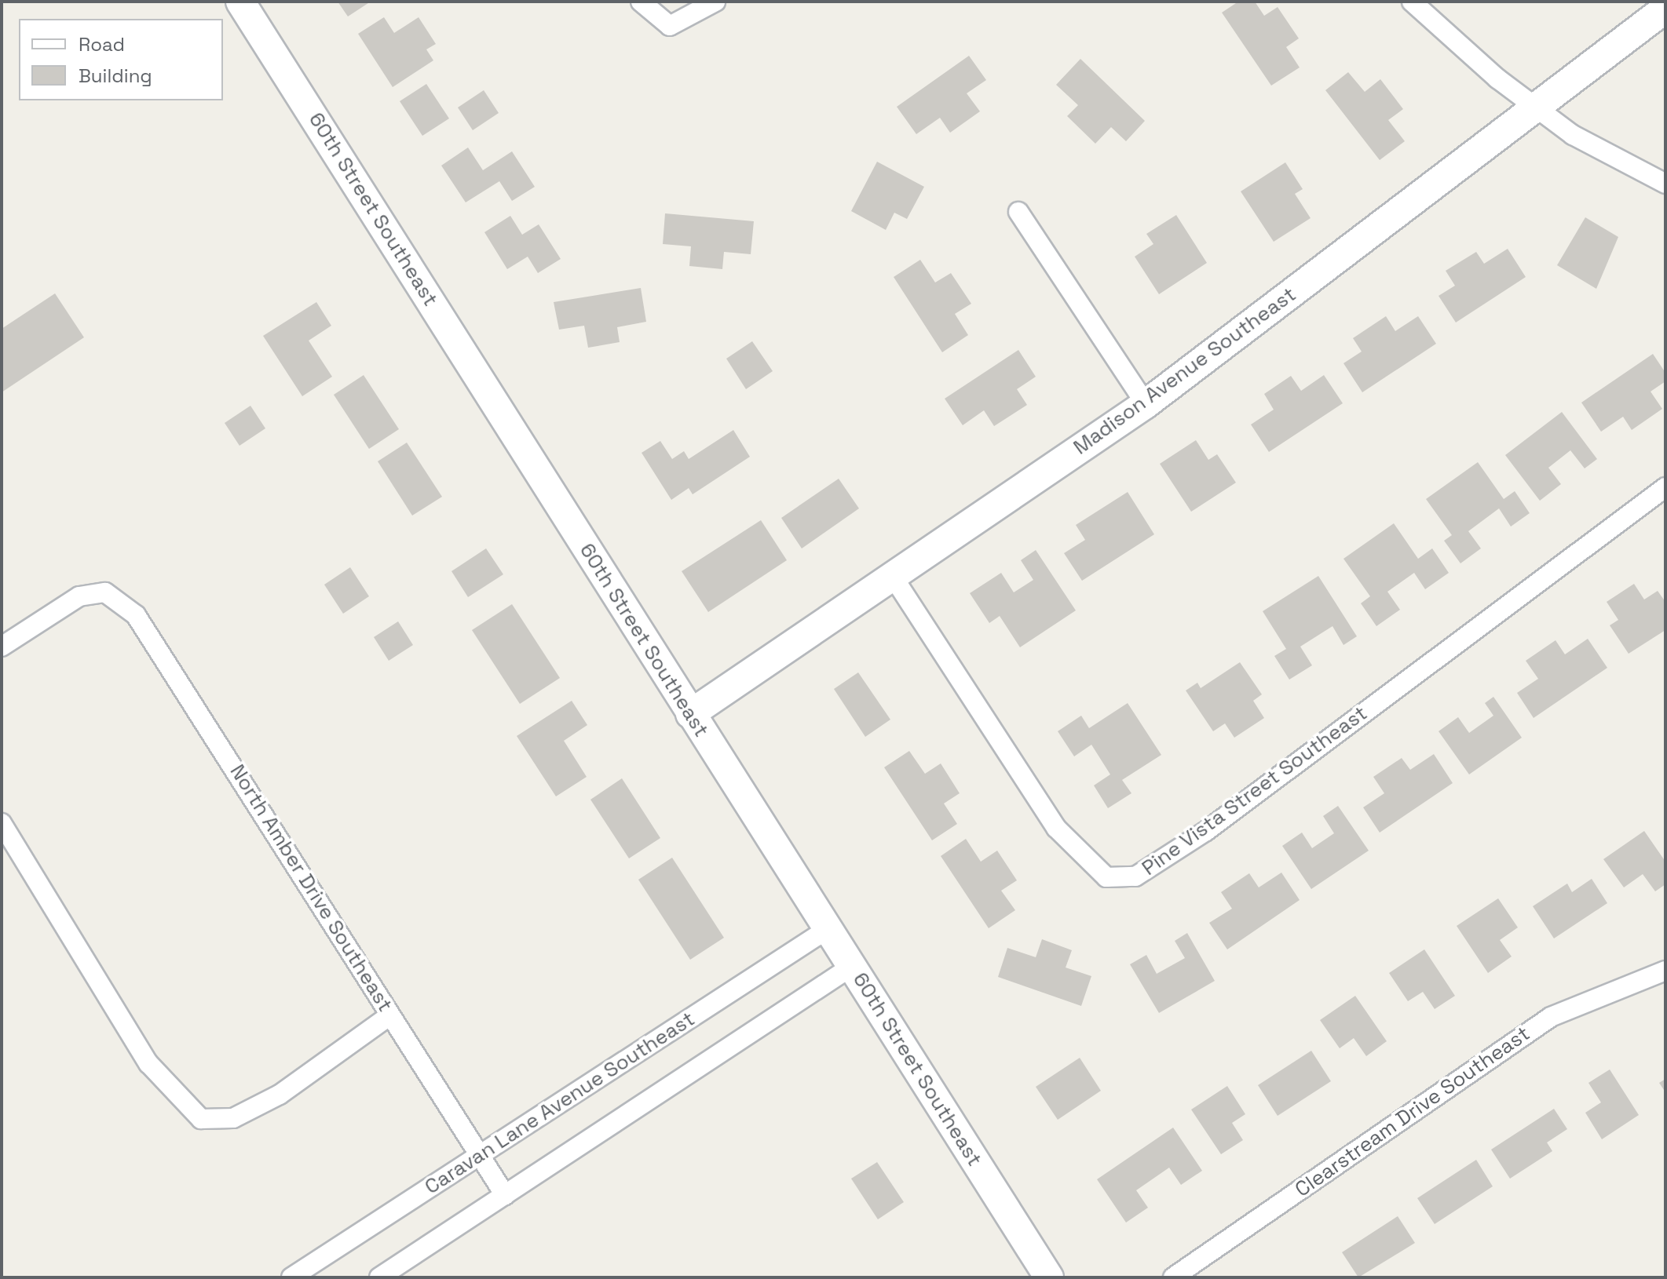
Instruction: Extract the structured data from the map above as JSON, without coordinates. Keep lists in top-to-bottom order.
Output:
{
  "streets": {
    "main road": ["60th Street Southeast", "Madison Avenue Southeast"],
    "street": [
      "Pine Vista Street Southeast",
      "North Amber Drive Southeast",
      "Caravan Lane Avenue Southeast",
      "Clearstream Drive Southeast"
    ]
  },
  "crossings": [
    ["60th Street Southeast", "Madison Avenue Southeast"],
    ["60th Street Southeast", "Caravan Lane Avenue Southeast"],
    ["Madison Avenue Southeast", "Pine Vista Street Southeast"],
    ["North Amber Drive Southeast", "Caravan Lane Avenue Southeast"]
  ],
  "legend": ["Road", "Building"]
}
